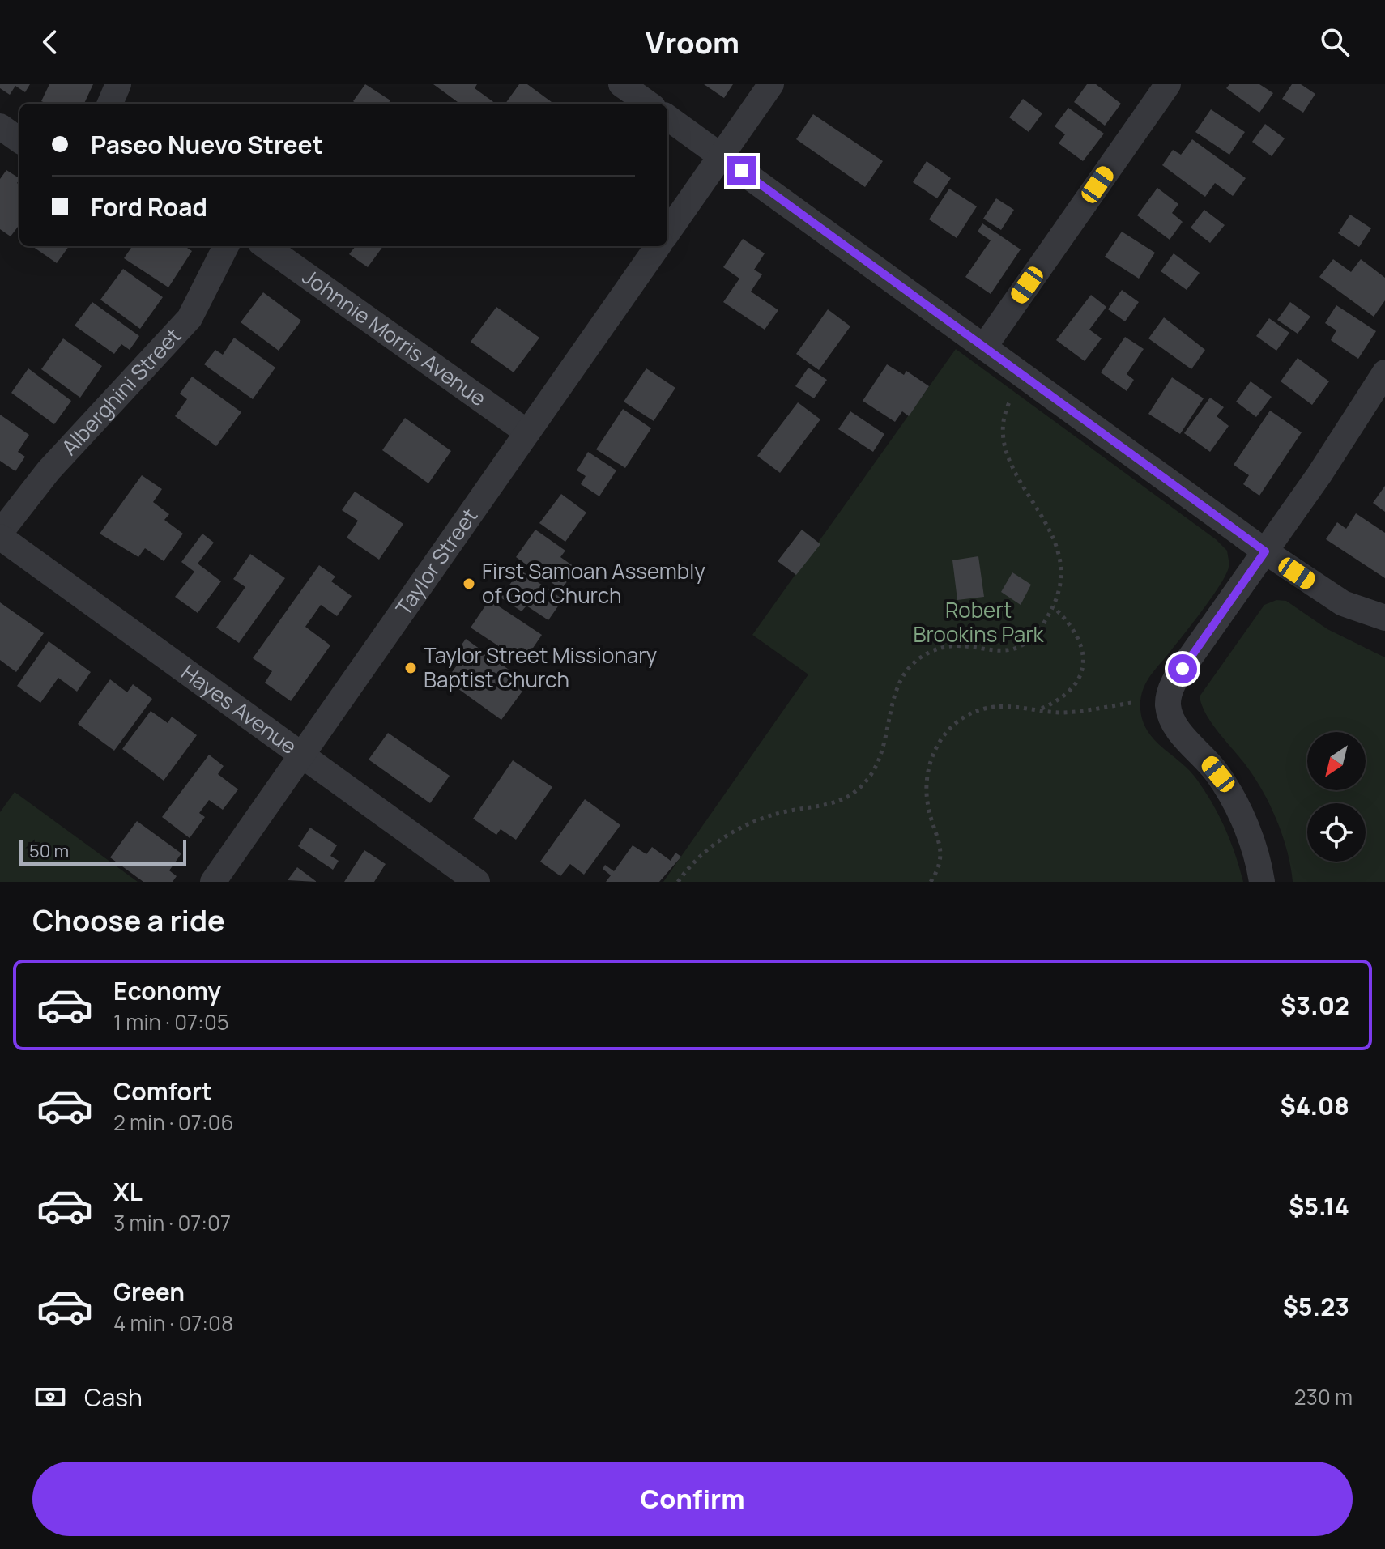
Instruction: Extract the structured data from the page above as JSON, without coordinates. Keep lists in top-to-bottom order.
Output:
{
  "streets": {
    "street": [
      "Johnnie Morris Avenue",
      "Alberghini Street",
      "Taylor Street",
      "Hayes Avenue"
    ]
  },
  "crossings": [
    ["Johnnie Morris Avenue", "Taylor Street"],
    ["Alberghini Street", "Hayes Avenue"],
    ["Taylor Street", "Hayes Avenue"]
  ],
  "parks": ["Robert Brookins Park"],
  "places": ["First Samoan Assembly of God Church", "Taylor Street Missionary Baptist Church"],
  "scale_bar": "50 m",
  "north": "bottom left",
  "page": {
    "header": "Vroom",
    "banner": ["Paseo Nuevo Street", "Ford Road"],
    "scale": "50 m",
    "heading": "Choose a ride",
    "list": [
      {
        "name": "Economy",
        "note": "1 min · 07:05",
        "value": "$3.02"
      },
      {
        "name": "Comfort",
        "note": "2 min · 07:06",
        "value": "$4.08"
      },
      {
        "name": "XL",
        "note": "3 min · 07:07",
        "value": "$5.14"
      },
      {
        "name": "Green",
        "note": "4 min · 07:08",
        "value": "$5.23"
      }
    ],
    "pay": ["Cash", "230 m"],
    "buttons": "Confirm"
  }
}
